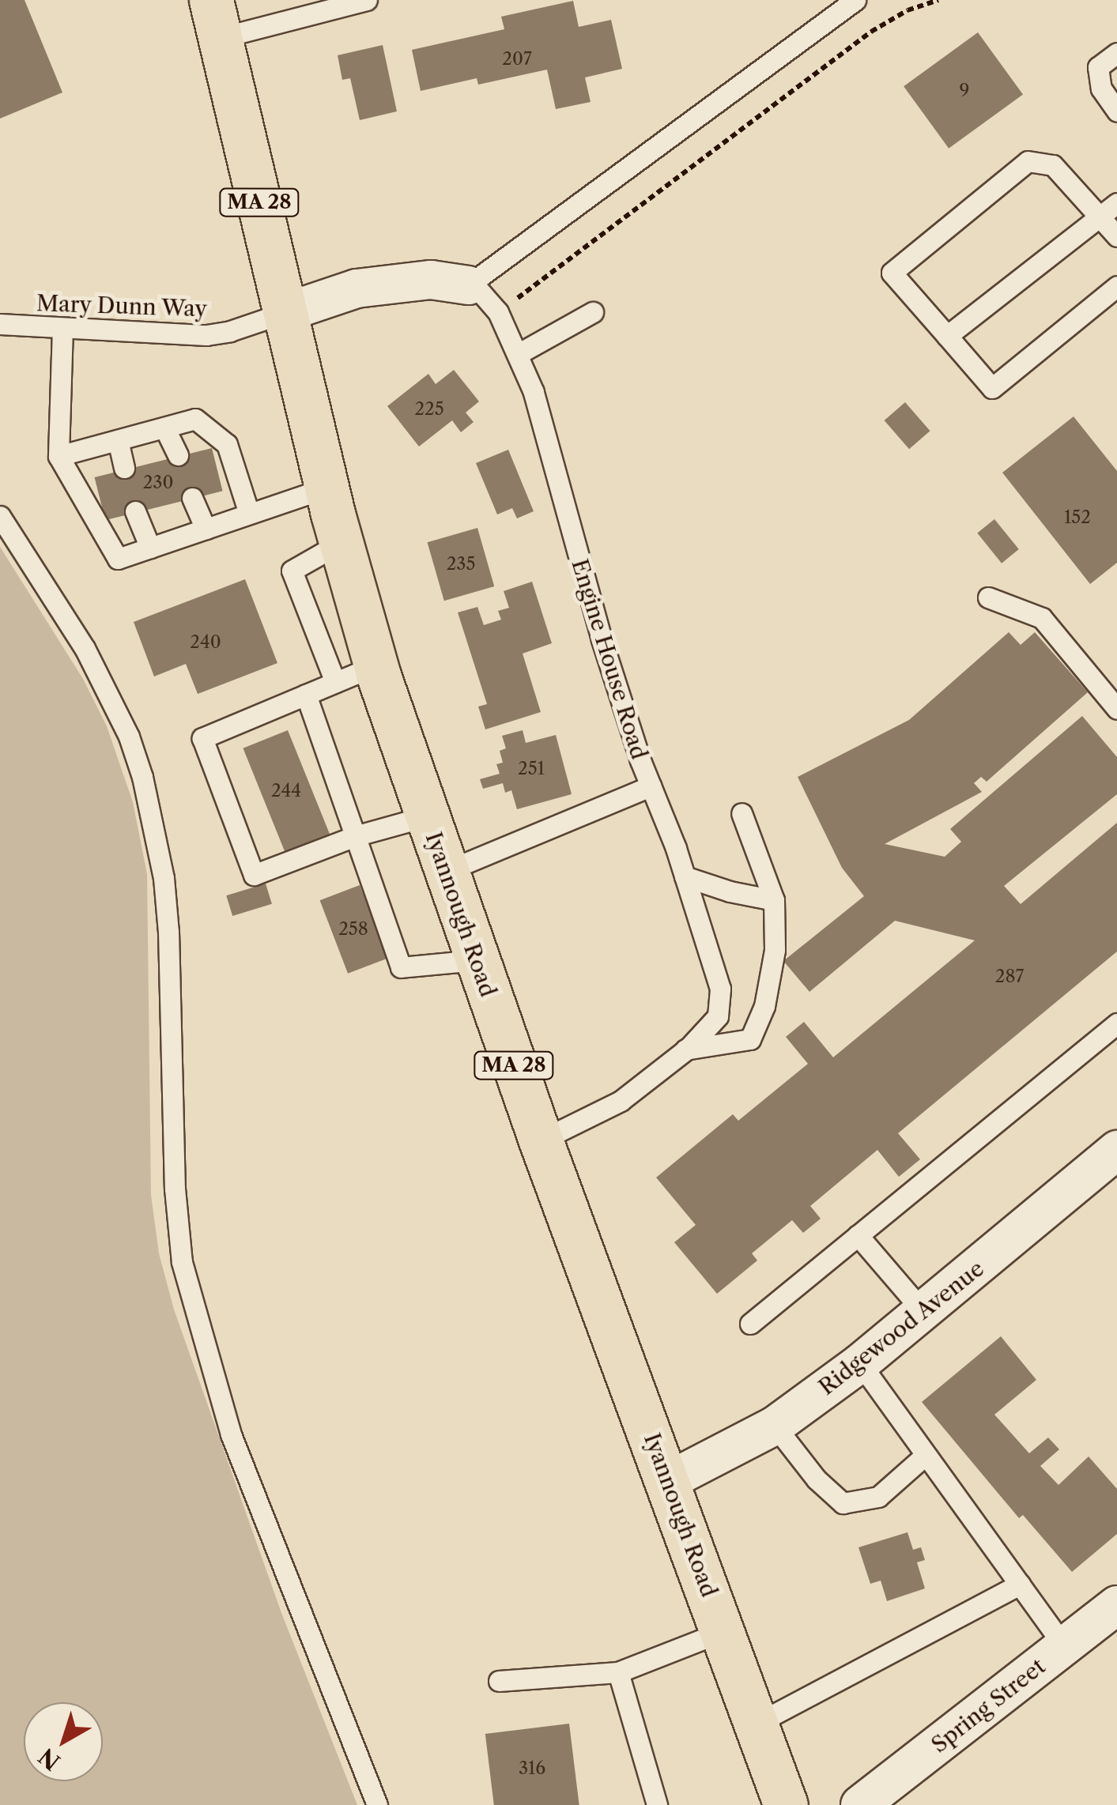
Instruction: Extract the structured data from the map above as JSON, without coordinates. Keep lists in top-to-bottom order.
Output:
{
  "streets": {
    "main road": ["MA 28", "Iyannough Road"],
    "street": ["Ridgewood Avenue", "Spring Street"],
    "lane": ["Mary Dunn Way", "Engine House Road"]
  },
  "crossings": [
    ["Mary Dunn Way", "Iyannough Road"],
    ["Engine House Road", "Iyannough Road"],
    ["Iyannough Road", "Ridgewood Avenue"]
  ],
  "house_numbers": [
    "207",
    "9",
    "225",
    "230",
    "152",
    "235",
    "240",
    "251",
    "244",
    "258",
    "287",
    "316"
  ],
  "north": "bottom left"
}
